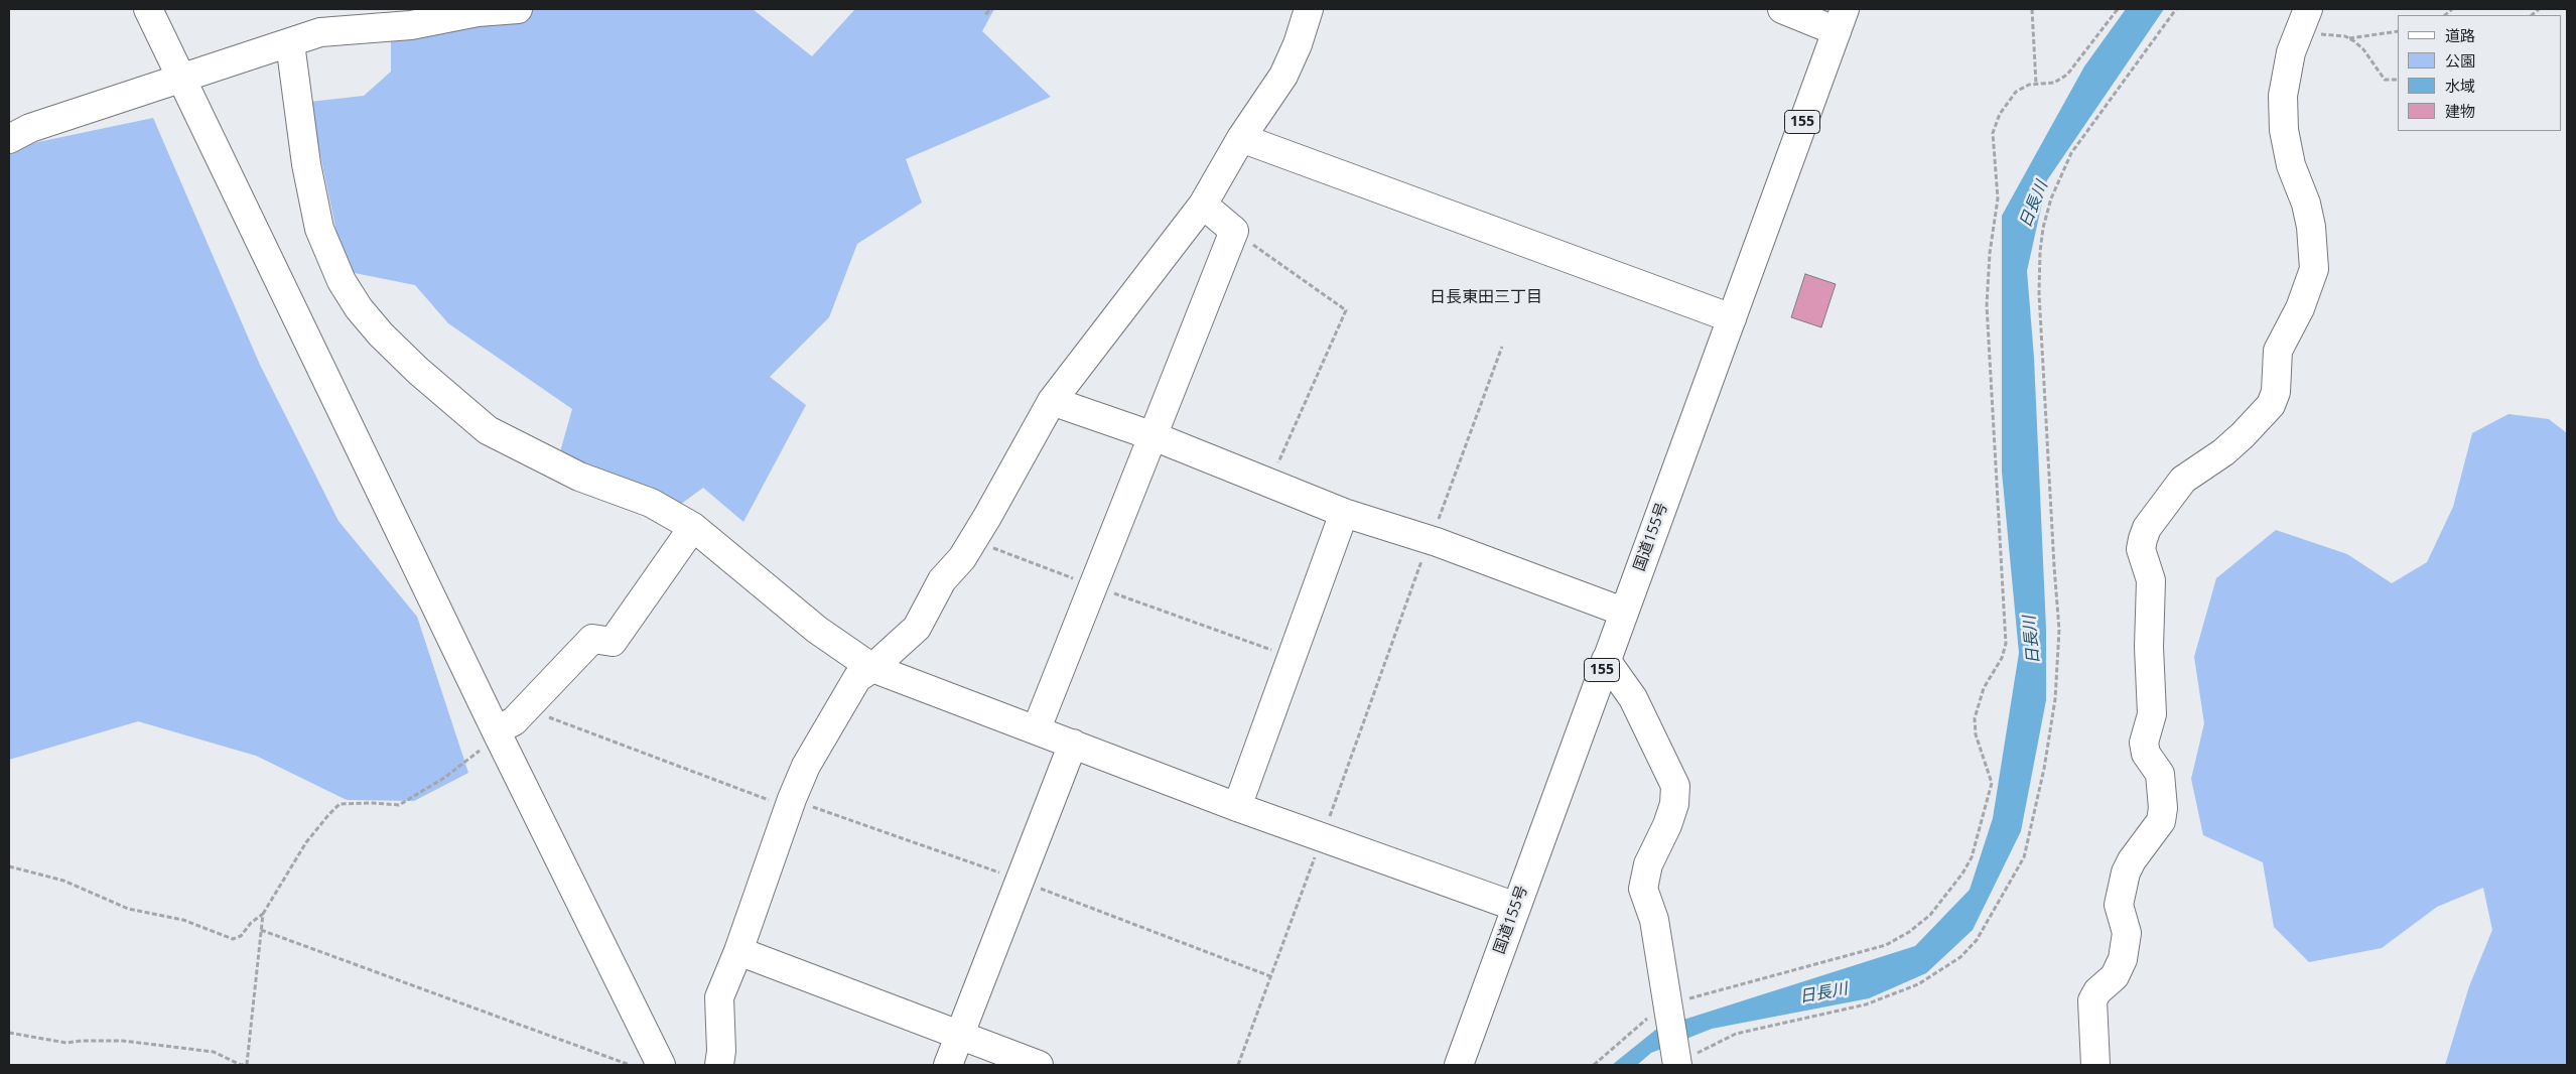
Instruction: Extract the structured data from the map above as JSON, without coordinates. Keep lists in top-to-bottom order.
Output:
{
  "streets": {
    "main road": ["155", "国道155号"]
  },
  "districts": ["日長東田三丁目"],
  "water": ["日長川"],
  "legend": [
    "道路",
    "公園",
    "水域",
    "建物"
  ]
}
